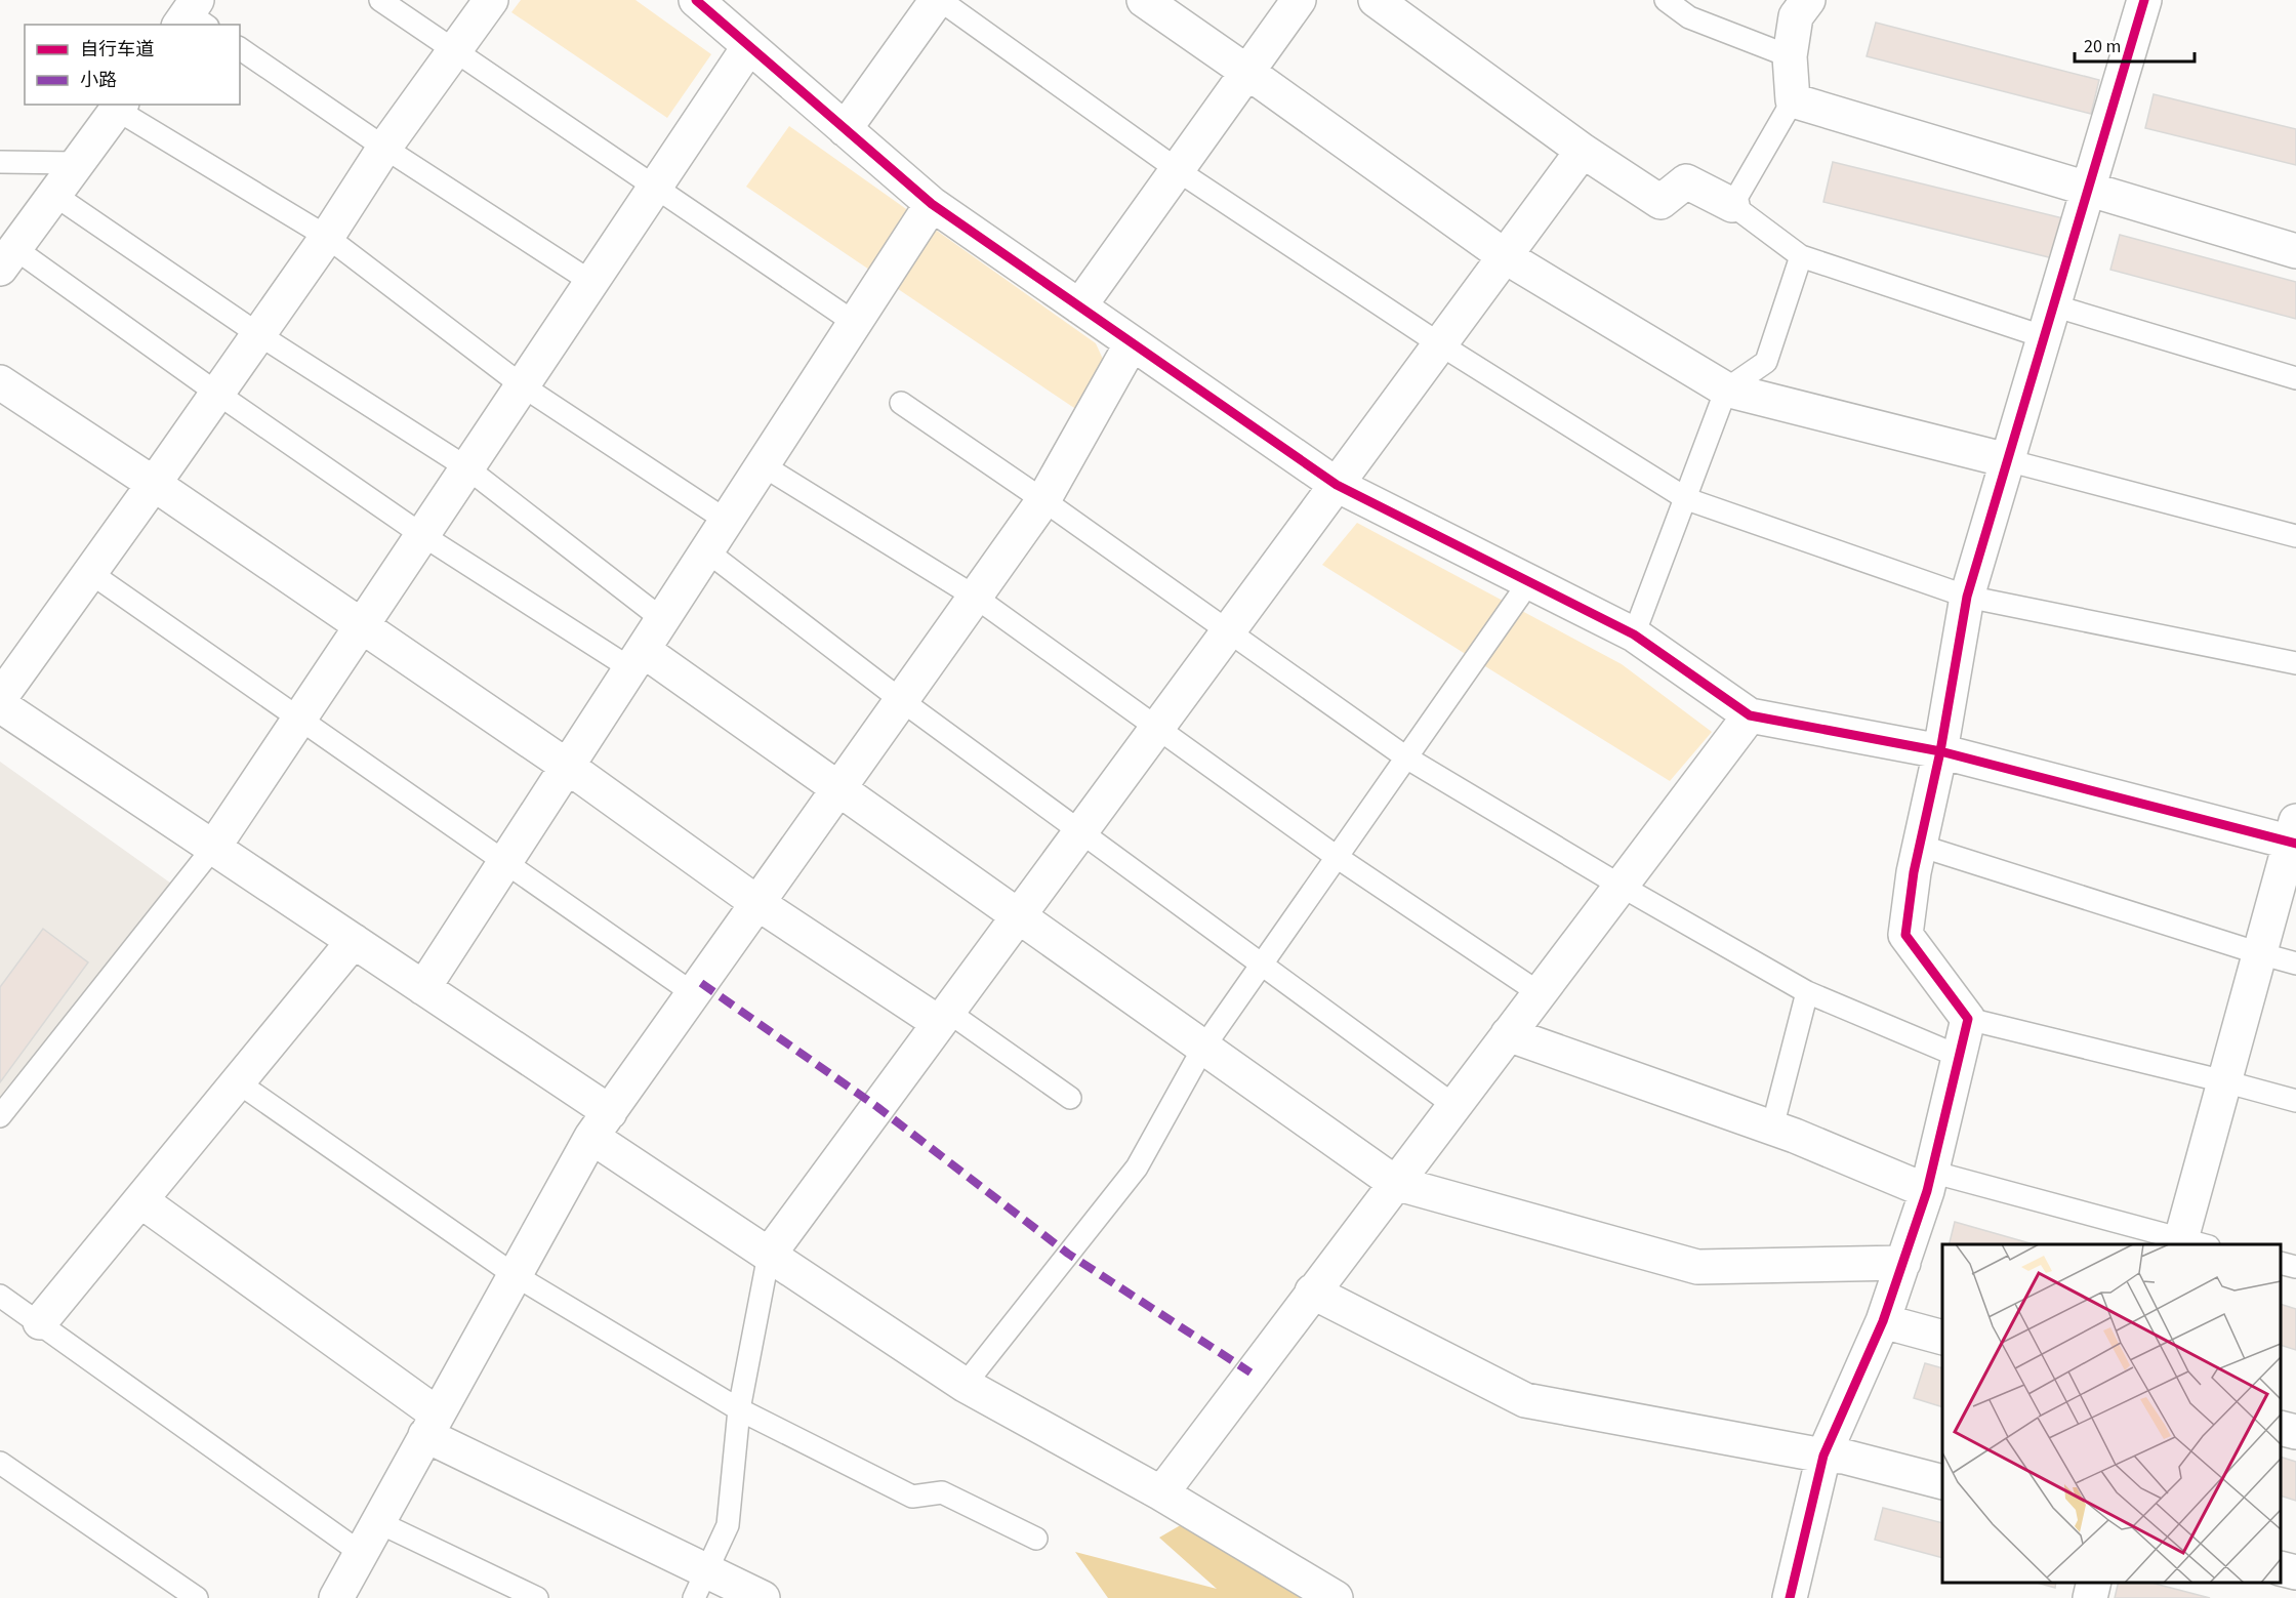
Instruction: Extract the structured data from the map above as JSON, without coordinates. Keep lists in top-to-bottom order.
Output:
{
  "legend": ["自行车道", "小路"],
  "scale_bar": "20 m"
}
